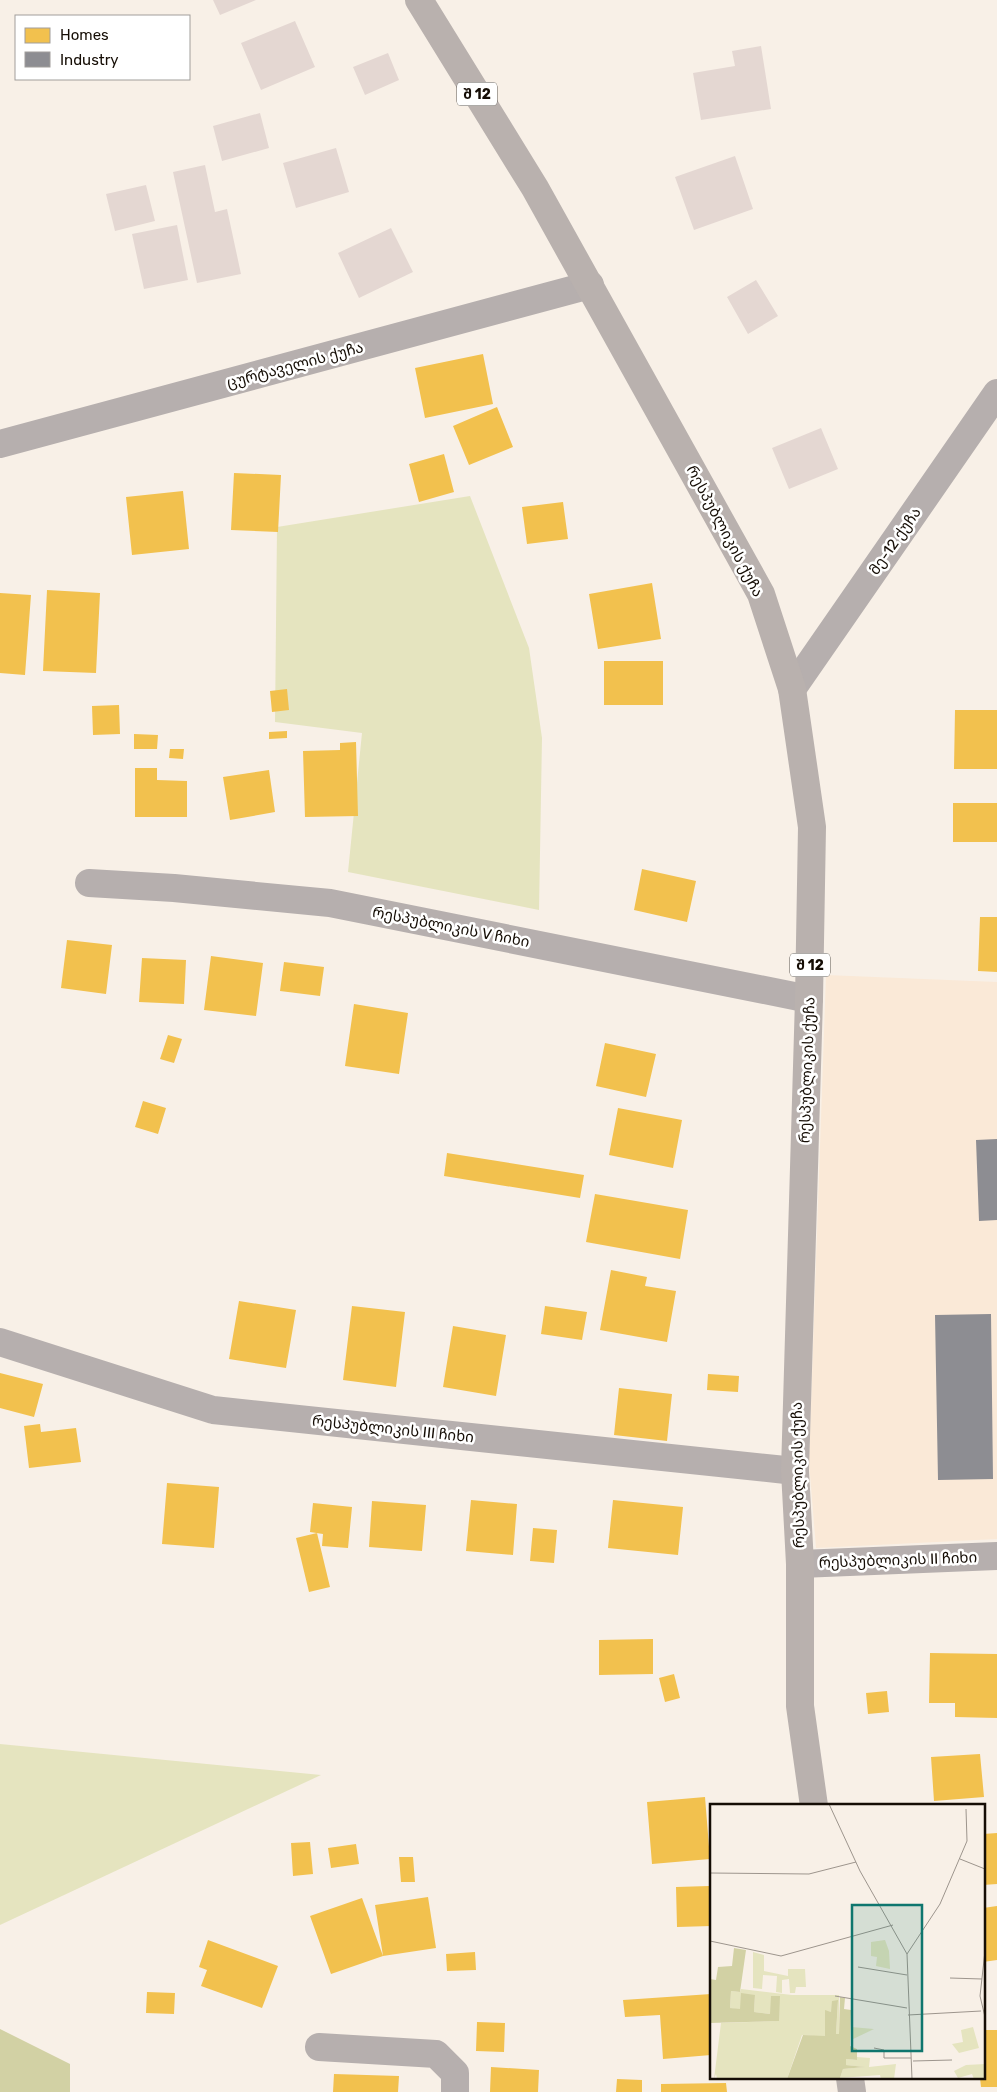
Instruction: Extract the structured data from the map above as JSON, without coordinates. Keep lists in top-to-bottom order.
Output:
{
  "streets": {
    "main road": ["შ 12", "რესპუბლიკის ქუჩა"],
    "street": [
      "ცურტაველის ქუჩა",
      "მე-12 ქუჩა",
      "რესპუბლიკის V ჩიხი",
      "რესპუბლიკის III ჩიხი",
      "რესპუბლიკის II ჩიხი"
    ]
  },
  "crossings": [
    ["ცურტაველის ქუჩა", "რესპუბლიკის ქუჩა"],
    ["რესპუბლიკის ქუჩა", "მე-12 ქუჩა"],
    ["რესპუბლიკის ქუჩა", "რესპუბლიკის V ჩიხი"],
    ["რესპუბლიკის ქუჩა", "რესპუბლიკის III ჩიხი"],
    ["რესპუბლიკის ქუჩა", "რესპუბლიკის II ჩიხი"]
  ],
  "legend": ["Homes", "Industry"]
}
